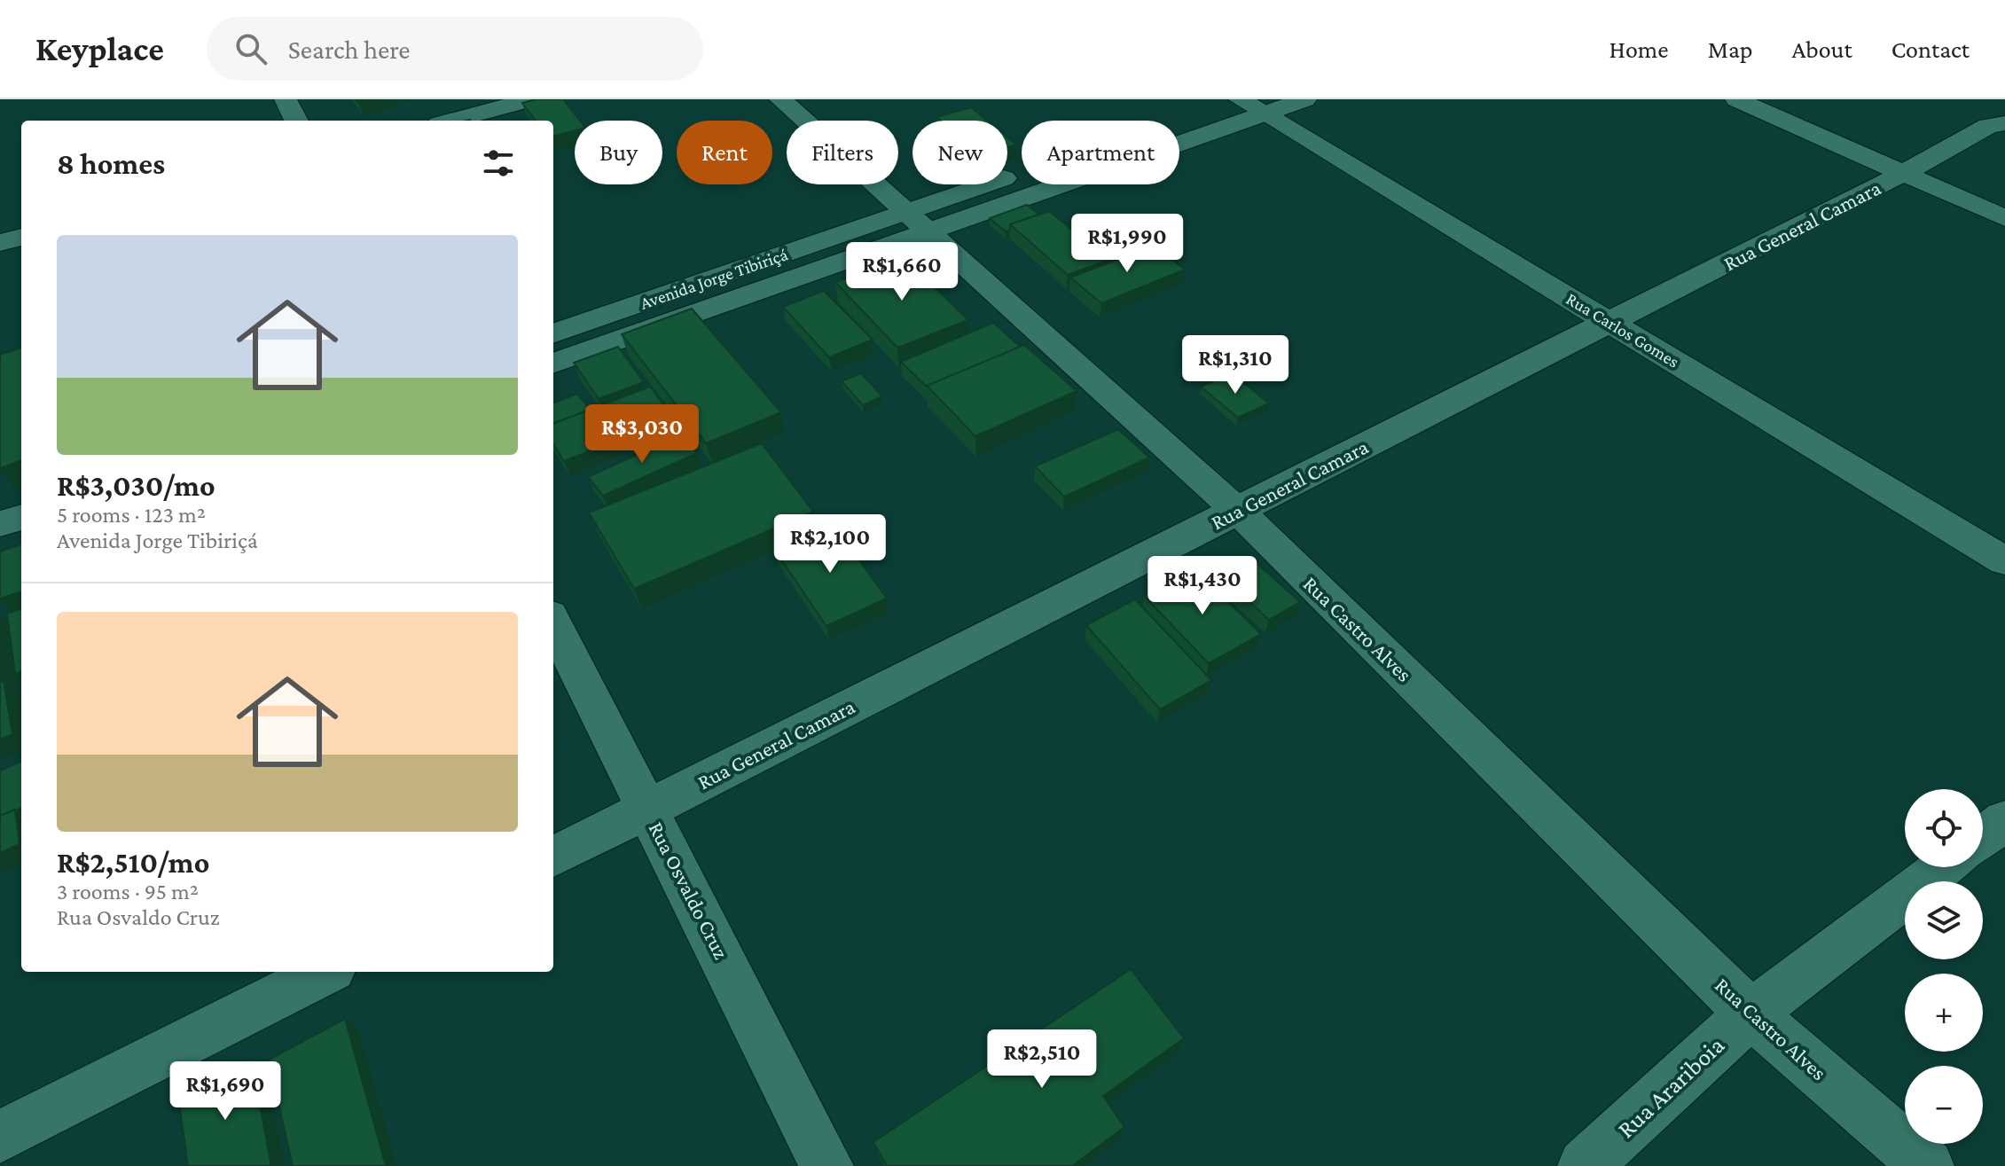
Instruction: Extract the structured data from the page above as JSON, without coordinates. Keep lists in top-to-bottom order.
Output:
{
  "streets": {
    "street": [
      "Rua General Camara",
      "Avenida Jorge Tibiriçá",
      "Rua Carlos Gomes",
      "Rua Castro Alves",
      "Rua Osvaldo Cruz",
      "Rua Arariboia"
    ]
  },
  "crossings": [
    ["Rua General Camara", "Rua Carlos Gomes"],
    ["Rua General Camara", "Rua Castro Alves"],
    ["Rua General Camara", "Rua Osvaldo Cruz"],
    ["Avenida Jorge Tibiriçá", "Rua Carlos Gomes"],
    ["Avenida Jorge Tibiriçá", "Rua Castro Alves"],
    ["Rua Castro Alves", "Rua Arariboia"]
  ],
  "page": {
    "header": "Keyplace",
    "search": "Search here",
    "nav": [
      "Home",
      "Map",
      "About",
      "Contact"
    ],
    "chip": [
      "Buy",
      "Rent",
      "Filters",
      "New",
      "Apartment"
    ],
    "heading": "8 homes",
    "list": [
      {
        "name": "R$3,030/mo",
        "note": "5 rooms · 123 m² · Avenida Jorge Tibiriçá"
      },
      {
        "name": "R$2,510/mo",
        "note": "3 rooms · 95 m² · Rua Osvaldo Cruz"
      }
    ],
    "price": [
      "R$1,990",
      "R$1,660",
      "R$1,310",
      "R$3,030",
      "R$2,100",
      "R$1,430",
      "R$2,510",
      "R$1,690"
    ],
    "map_buttons": ["+", "−"]
  }
}
